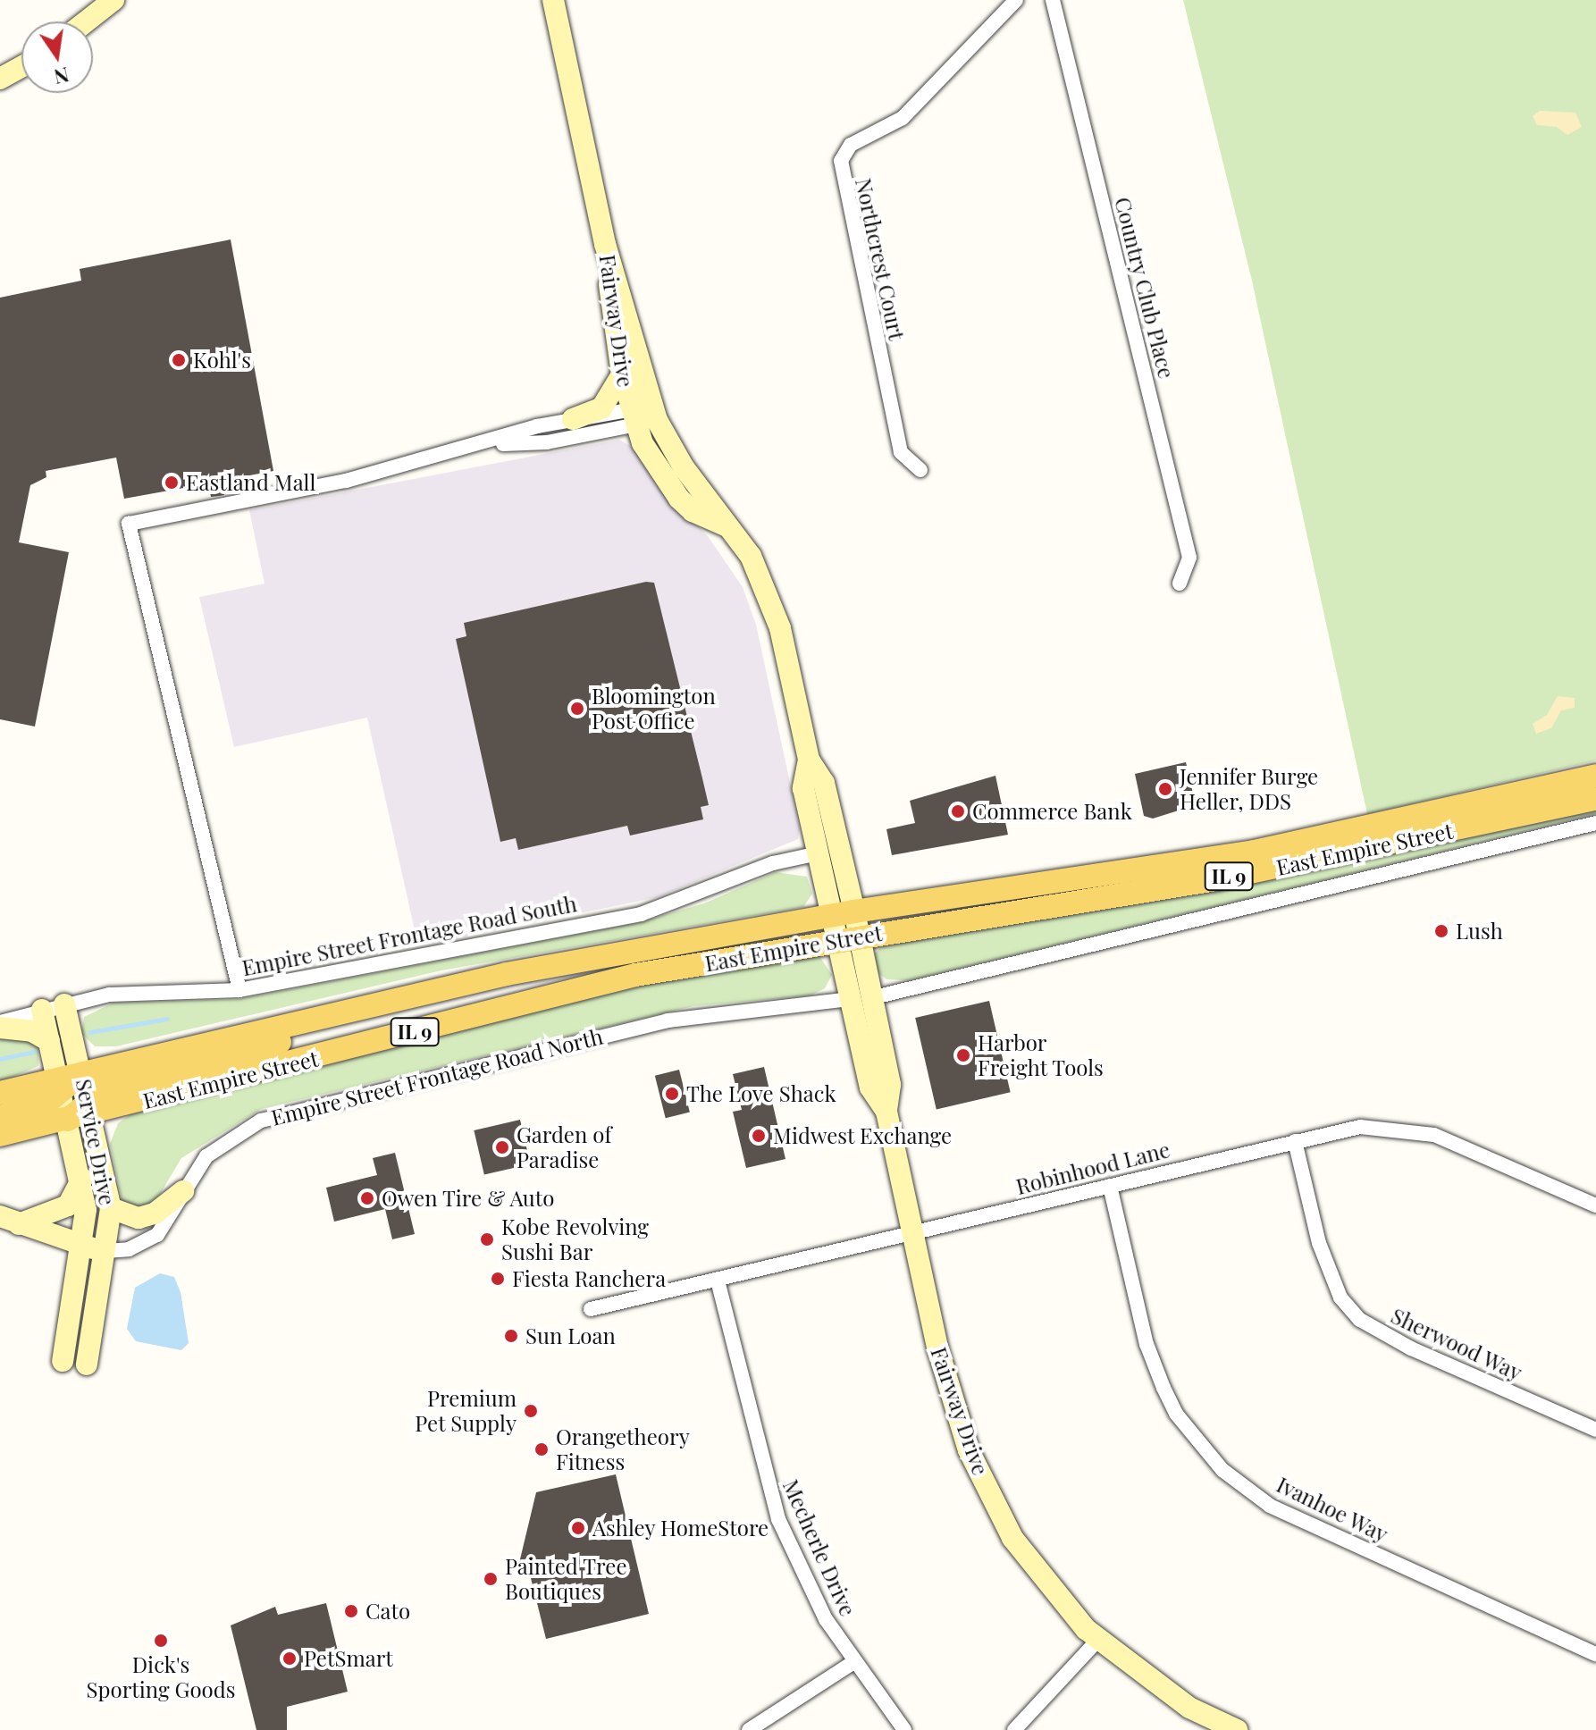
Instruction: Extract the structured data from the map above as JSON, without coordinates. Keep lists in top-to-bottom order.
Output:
{
  "streets": {
    "main road": [
      "Fairway Drive",
      "East Empire Street",
      "IL 9",
      "Empire Street Frontage Road North",
      "Service Drive"
    ],
    "street": [
      "Northcrest Court",
      "Country Club Place",
      "Empire Street Frontage Road South",
      "Robinhood Lane",
      "Sherwood Way",
      "Ivanhoe Way",
      "Mecherle Drive"
    ]
  },
  "crossings": [
    ["Fairway Drive", "East Empire Street"],
    ["Fairway Drive", "Empire Street Frontage Road South"],
    ["Fairway Drive", "Empire Street Frontage Road North"],
    ["Fairway Drive", "Robinhood Lane"],
    ["East Empire Street", "Service Drive"],
    ["Empire Street Frontage Road South", "Service Drive"],
    ["Empire Street Frontage Road North", "Service Drive"],
    ["Robinhood Lane", "Sherwood Way"],
    ["Robinhood Lane", "Ivanhoe Way"],
    ["Robinhood Lane", "Mecherle Drive"]
  ],
  "places": [
    "Kohl's",
    "Eastland Mall",
    "Bloomington Post Office",
    "Jennifer Burge Heller, DDS",
    "Commerce Bank",
    "Lush",
    "Harbor Freight Tools",
    "The Love Shack",
    "Midwest Exchange",
    "Garden of Paradise",
    "Owen Tire & Auto",
    "Kobe Revolving Sushi Bar",
    "Fiesta Ranchera",
    "Sun Loan",
    "Premium Pet Supply",
    "Orangetheory Fitness",
    "Ashley HomeStore",
    "Painted Tree Boutiques",
    "Cato",
    "Dick's Sporting Goods",
    "PetSmart"
  ],
  "north": "bottom"
}
